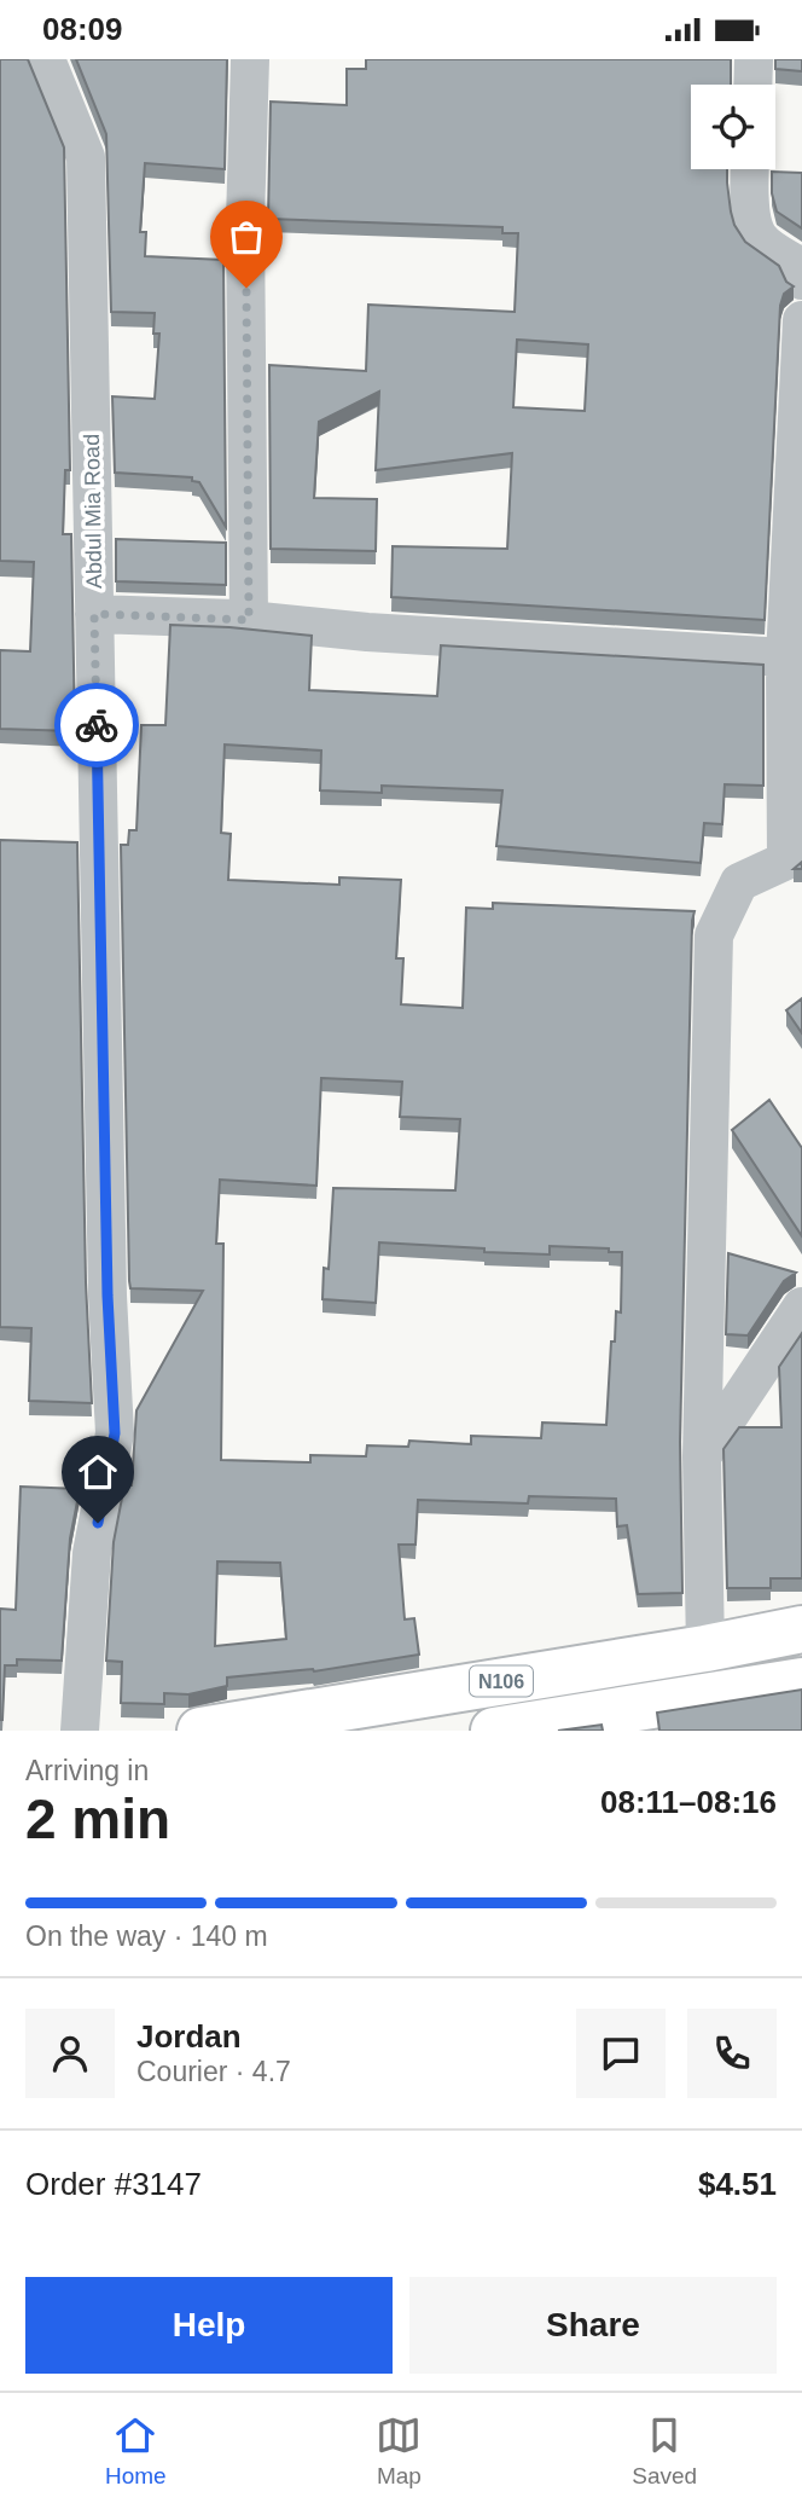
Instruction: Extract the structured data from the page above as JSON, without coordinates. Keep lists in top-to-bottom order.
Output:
{
  "streets": {
    "highway": ["N106"],
    "street": ["Abdul Mia Road"]
  },
  "page": {
    "status": "08:09",
    "heading": ["2 min", "Arriving in", "08:11–08:16"],
    "panel": [
      "Jordan",
      "Courier · 4.7",
      "Order #3147",
      "$4.51"
    ],
    "bar": "On the way · 140 m",
    "buttons": ["Help", "Share"],
    "tabs": ["Home", "Map", "Saved"]
  }
}
